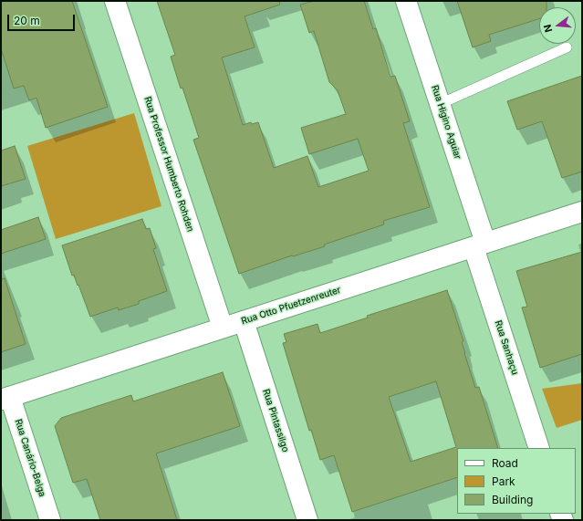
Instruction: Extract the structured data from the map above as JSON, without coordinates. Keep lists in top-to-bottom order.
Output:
{
  "streets": {
    "street": [
      "Rua Higino Aguiar",
      "Rua Professor Humberto Rohden",
      "Rua Otto Pfuetzenreuter",
      "Rua Sanhaçu",
      "Rua Pintassilgo",
      "Rua Canário-Belga"
    ]
  },
  "crossings": [
    ["Rua Higino Aguiar", "Rua Otto Pfuetzenreuter"],
    ["Rua Higino Aguiar", "Rua Sanhaçu"],
    ["Rua Professor Humberto Rohden", "Rua Otto Pfuetzenreuter"],
    ["Rua Otto Pfuetzenreuter", "Rua Sanhaçu"],
    ["Rua Otto Pfuetzenreuter", "Rua Pintassilgo"],
    ["Rua Otto Pfuetzenreuter", "Rua Canário-Belga"]
  ],
  "legend": ["Road", "Park", "Building"],
  "scale_bar": "20 m",
  "north": "left"
}
